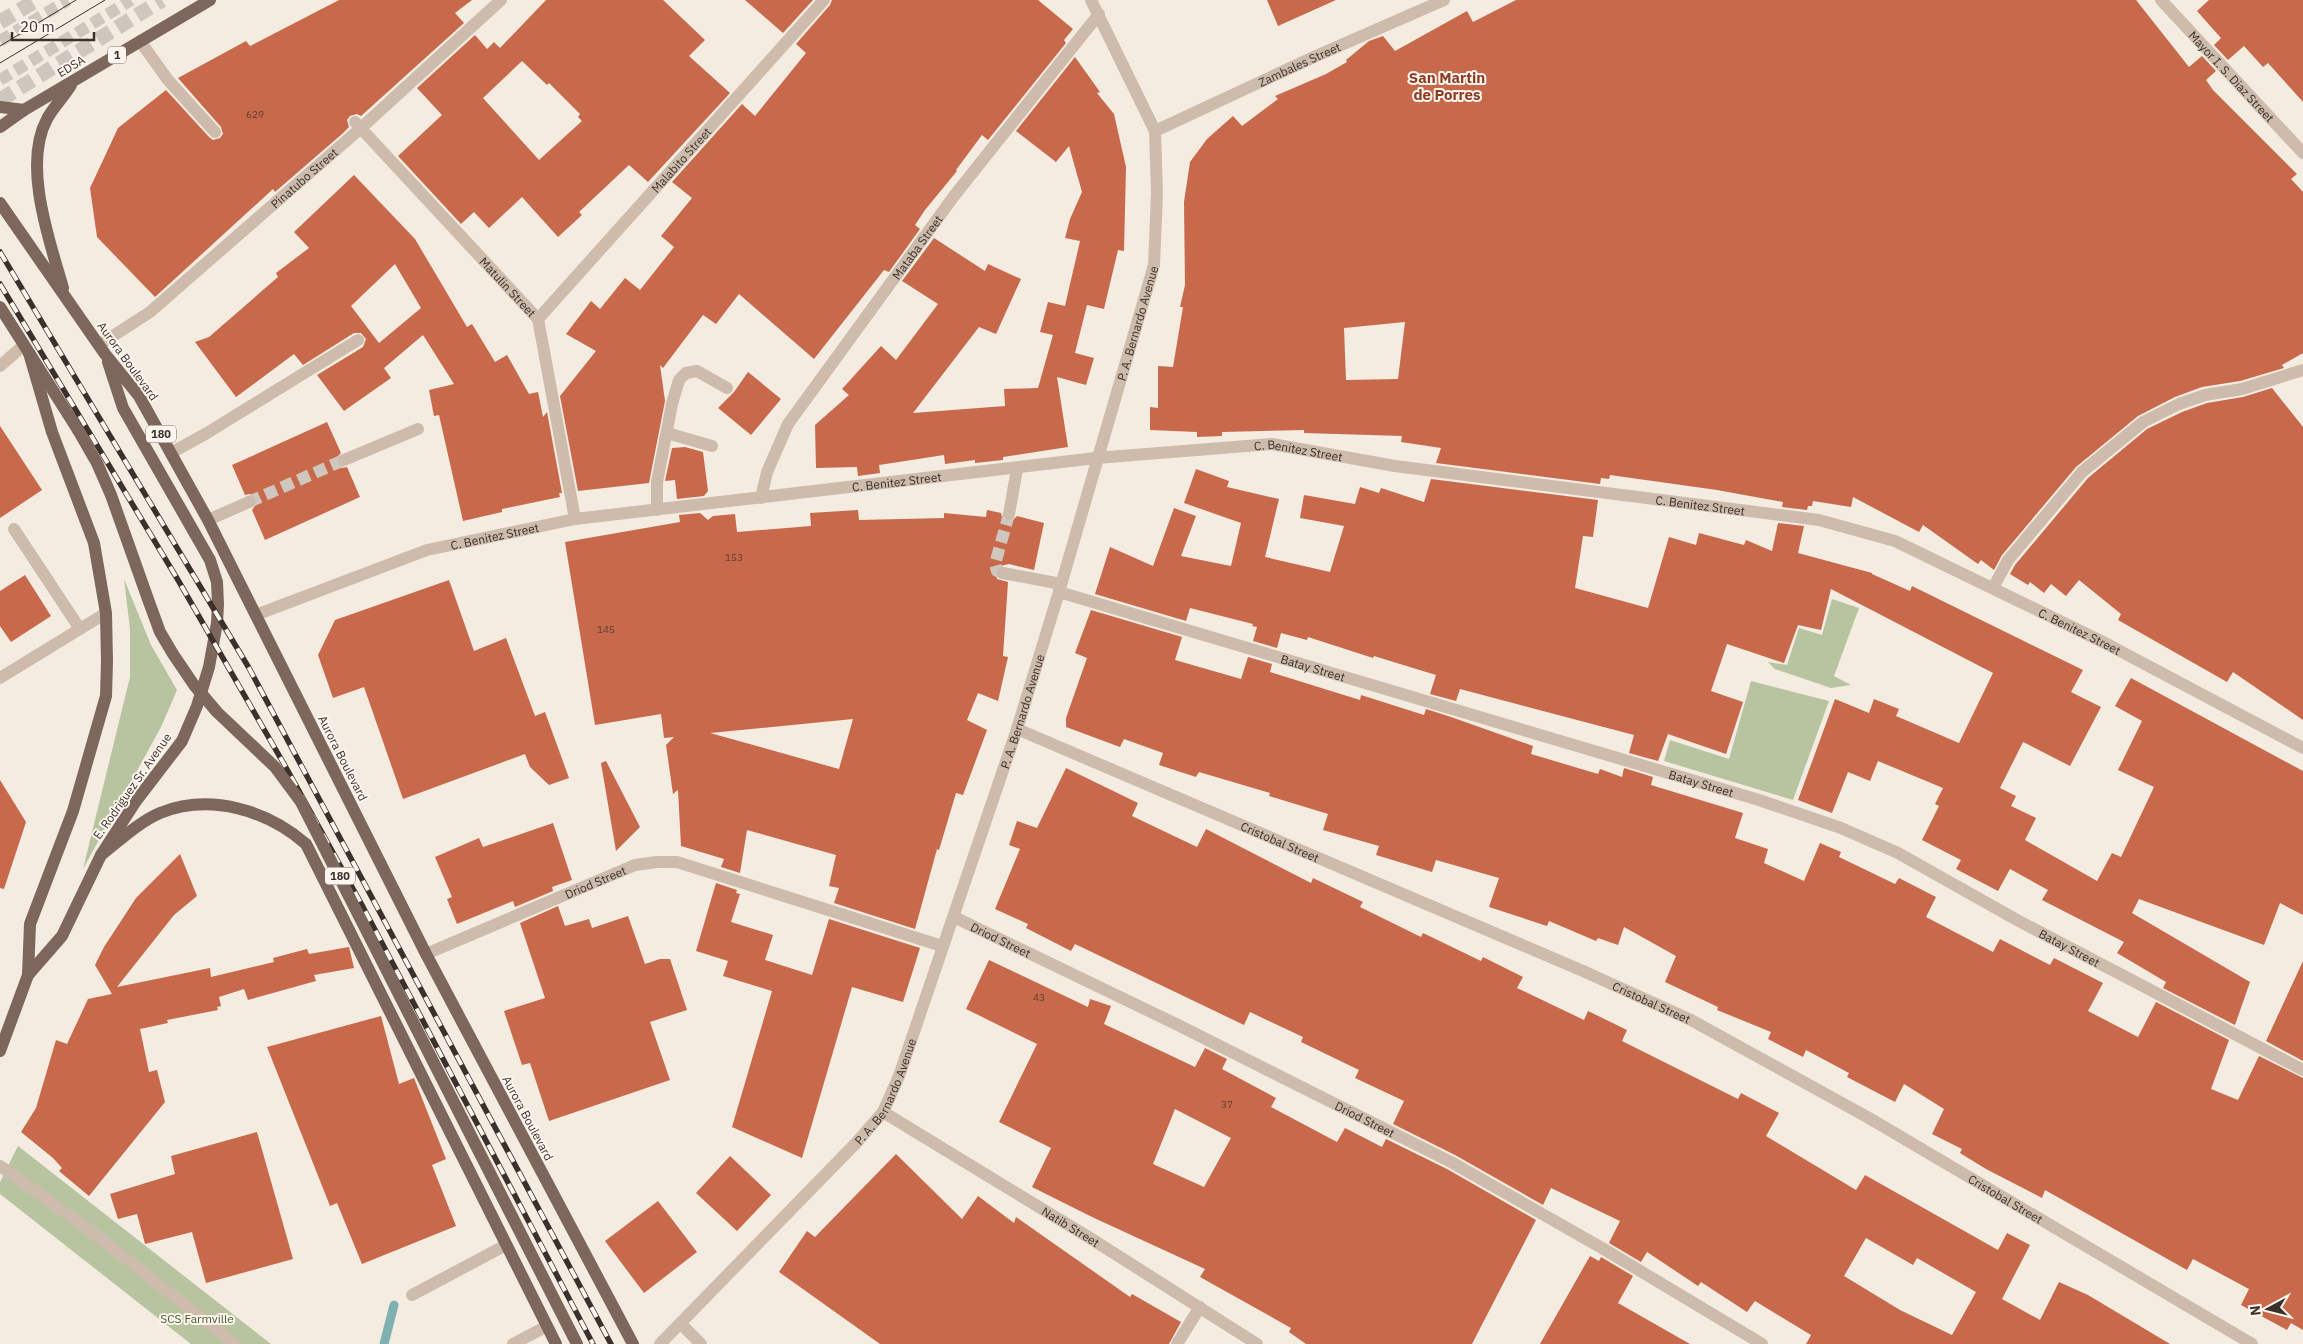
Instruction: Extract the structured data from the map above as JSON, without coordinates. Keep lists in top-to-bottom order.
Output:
{
  "streets": {
    "main road": [
      "1",
      "EDSA",
      "Aurora Boulevard",
      "180",
      "E. Rodriguez Sr. Avenue"
    ],
    "street": [
      "Zambales Street",
      "Mayor I. S. Diaz Street",
      "Malabito Street",
      "Pinatubo Street",
      "Mataba Street",
      "Matulin Street",
      "P. A. Bernardo Avenue",
      "C. Benitez Street",
      "Batay Street",
      "Cristobal Street",
      "Driod Street",
      "Natib Street"
    ]
  },
  "crossings": [
    ["Zambales Street", "P. A. Bernardo Avenue"],
    ["Malabito Street", "Matulin Street"],
    ["Pinatubo Street", "Matulin Street"],
    ["Pinatubo Street", "Aurora Boulevard"],
    ["Pinatubo Street", "E. Rodriguez Sr. Avenue"],
    ["Mataba Street", "P. A. Bernardo Avenue"],
    ["Mataba Street", "C. Benitez Street"],
    ["Matulin Street", "C. Benitez Street"],
    ["P. A. Bernardo Avenue", "C. Benitez Street"],
    ["P. A. Bernardo Avenue", "Batay Street"],
    ["P. A. Bernardo Avenue", "Cristobal Street"],
    ["P. A. Bernardo Avenue", "Driod Street"],
    ["P. A. Bernardo Avenue", "Natib Street"],
    ["Aurora Boulevard", "C. Benitez Street"],
    ["Aurora Boulevard", "E. Rodriguez Sr. Avenue"],
    ["Aurora Boulevard", "Driod Street"],
    ["180", "E. Rodriguez Sr. Avenue"]
  ],
  "districts": ["San Martin de Porres"],
  "parks": ["SCS Farmville"],
  "house_numbers": [
    "629",
    "153",
    "145",
    "43",
    "37"
  ],
  "scale_bar": "20 m",
  "north": "left"
}
